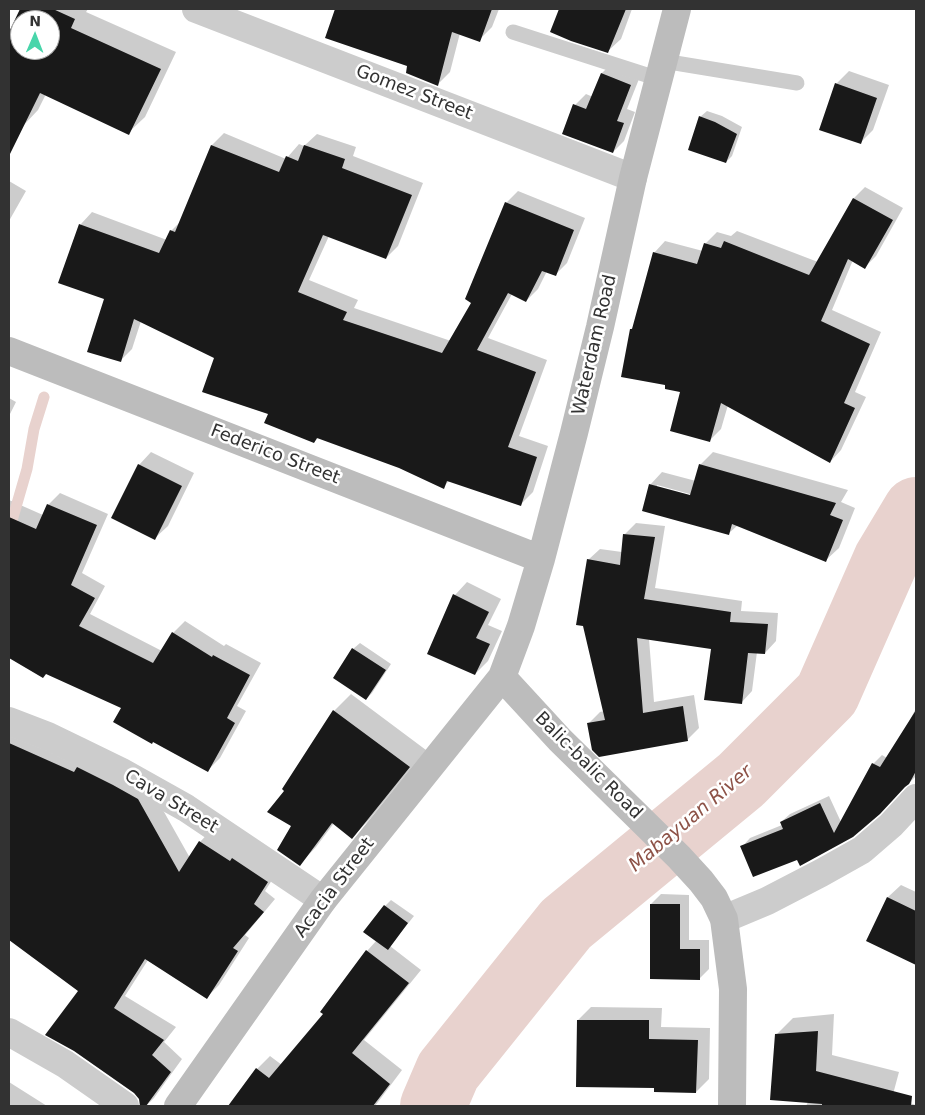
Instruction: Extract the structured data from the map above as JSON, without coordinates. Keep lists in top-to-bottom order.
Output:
{
  "streets": {
    "street": [
      "Gomez Street",
      "Waterdam Road",
      "Federico Street",
      "Balic-balic Road",
      "Cava Street",
      "Acacia Street"
    ]
  },
  "crossings": [
    ["Gomez Street", "Waterdam Road"],
    ["Waterdam Road", "Federico Street"],
    ["Waterdam Road", "Balic-balic Road"],
    ["Waterdam Road", "Acacia Street"],
    ["Balic-balic Road", "Acacia Street"],
    ["Cava Street", "Acacia Street"]
  ],
  "water": ["Mabayuan River"],
  "north": "top"
}
